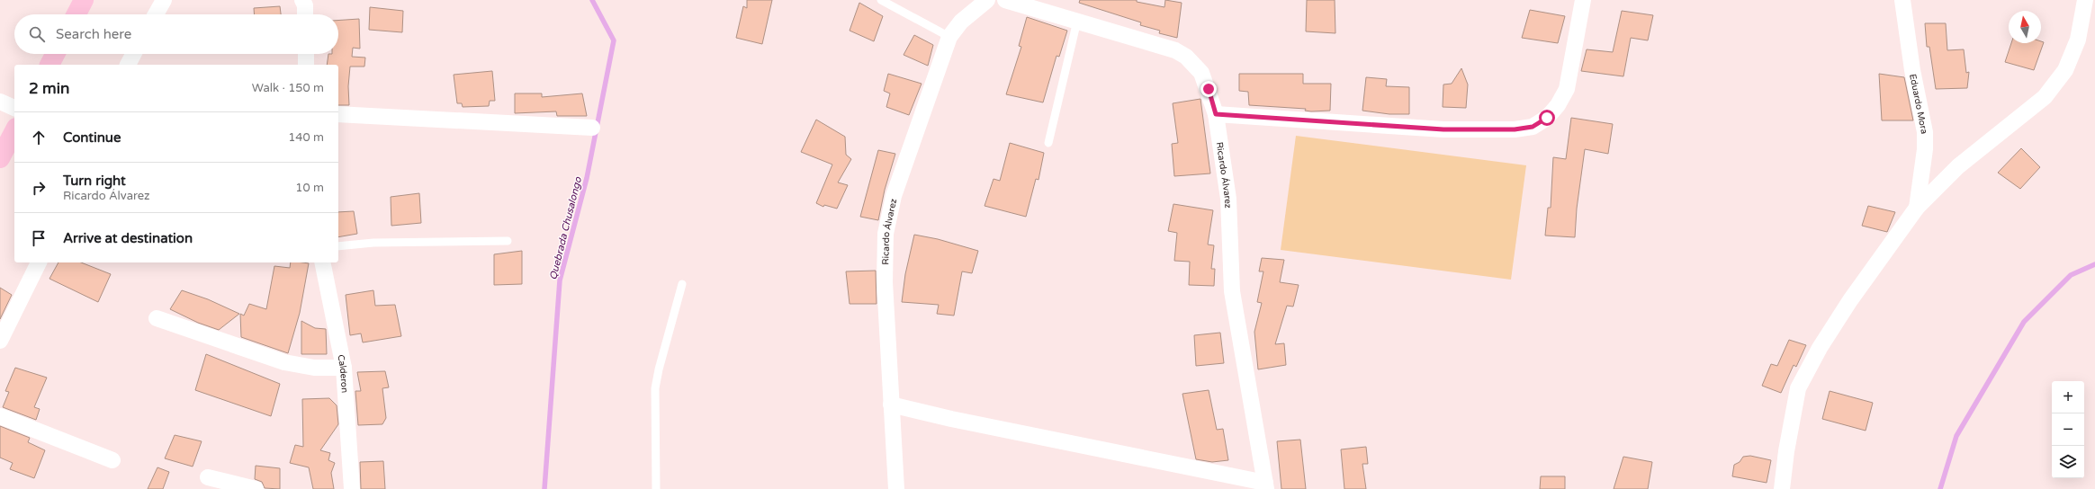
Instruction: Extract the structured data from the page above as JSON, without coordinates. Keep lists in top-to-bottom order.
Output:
{
  "streets": {
    "street": ["Eduardo Mora", "Ricardo Álvarez", "Calderon"]
  },
  "water": ["Quebrada Chusalongo"],
  "north": "top",
  "page": {
    "search": "Search here",
    "heading": ["2 min", "Walk · 150 m"],
    "list": [
      ["Continue", "140 m"],
      ["Turn right", "Ricardo Álvarez", "10 m"],
      "Arrive at destination"
    ],
    "map_buttons": ["+", "−"]
  }
}
